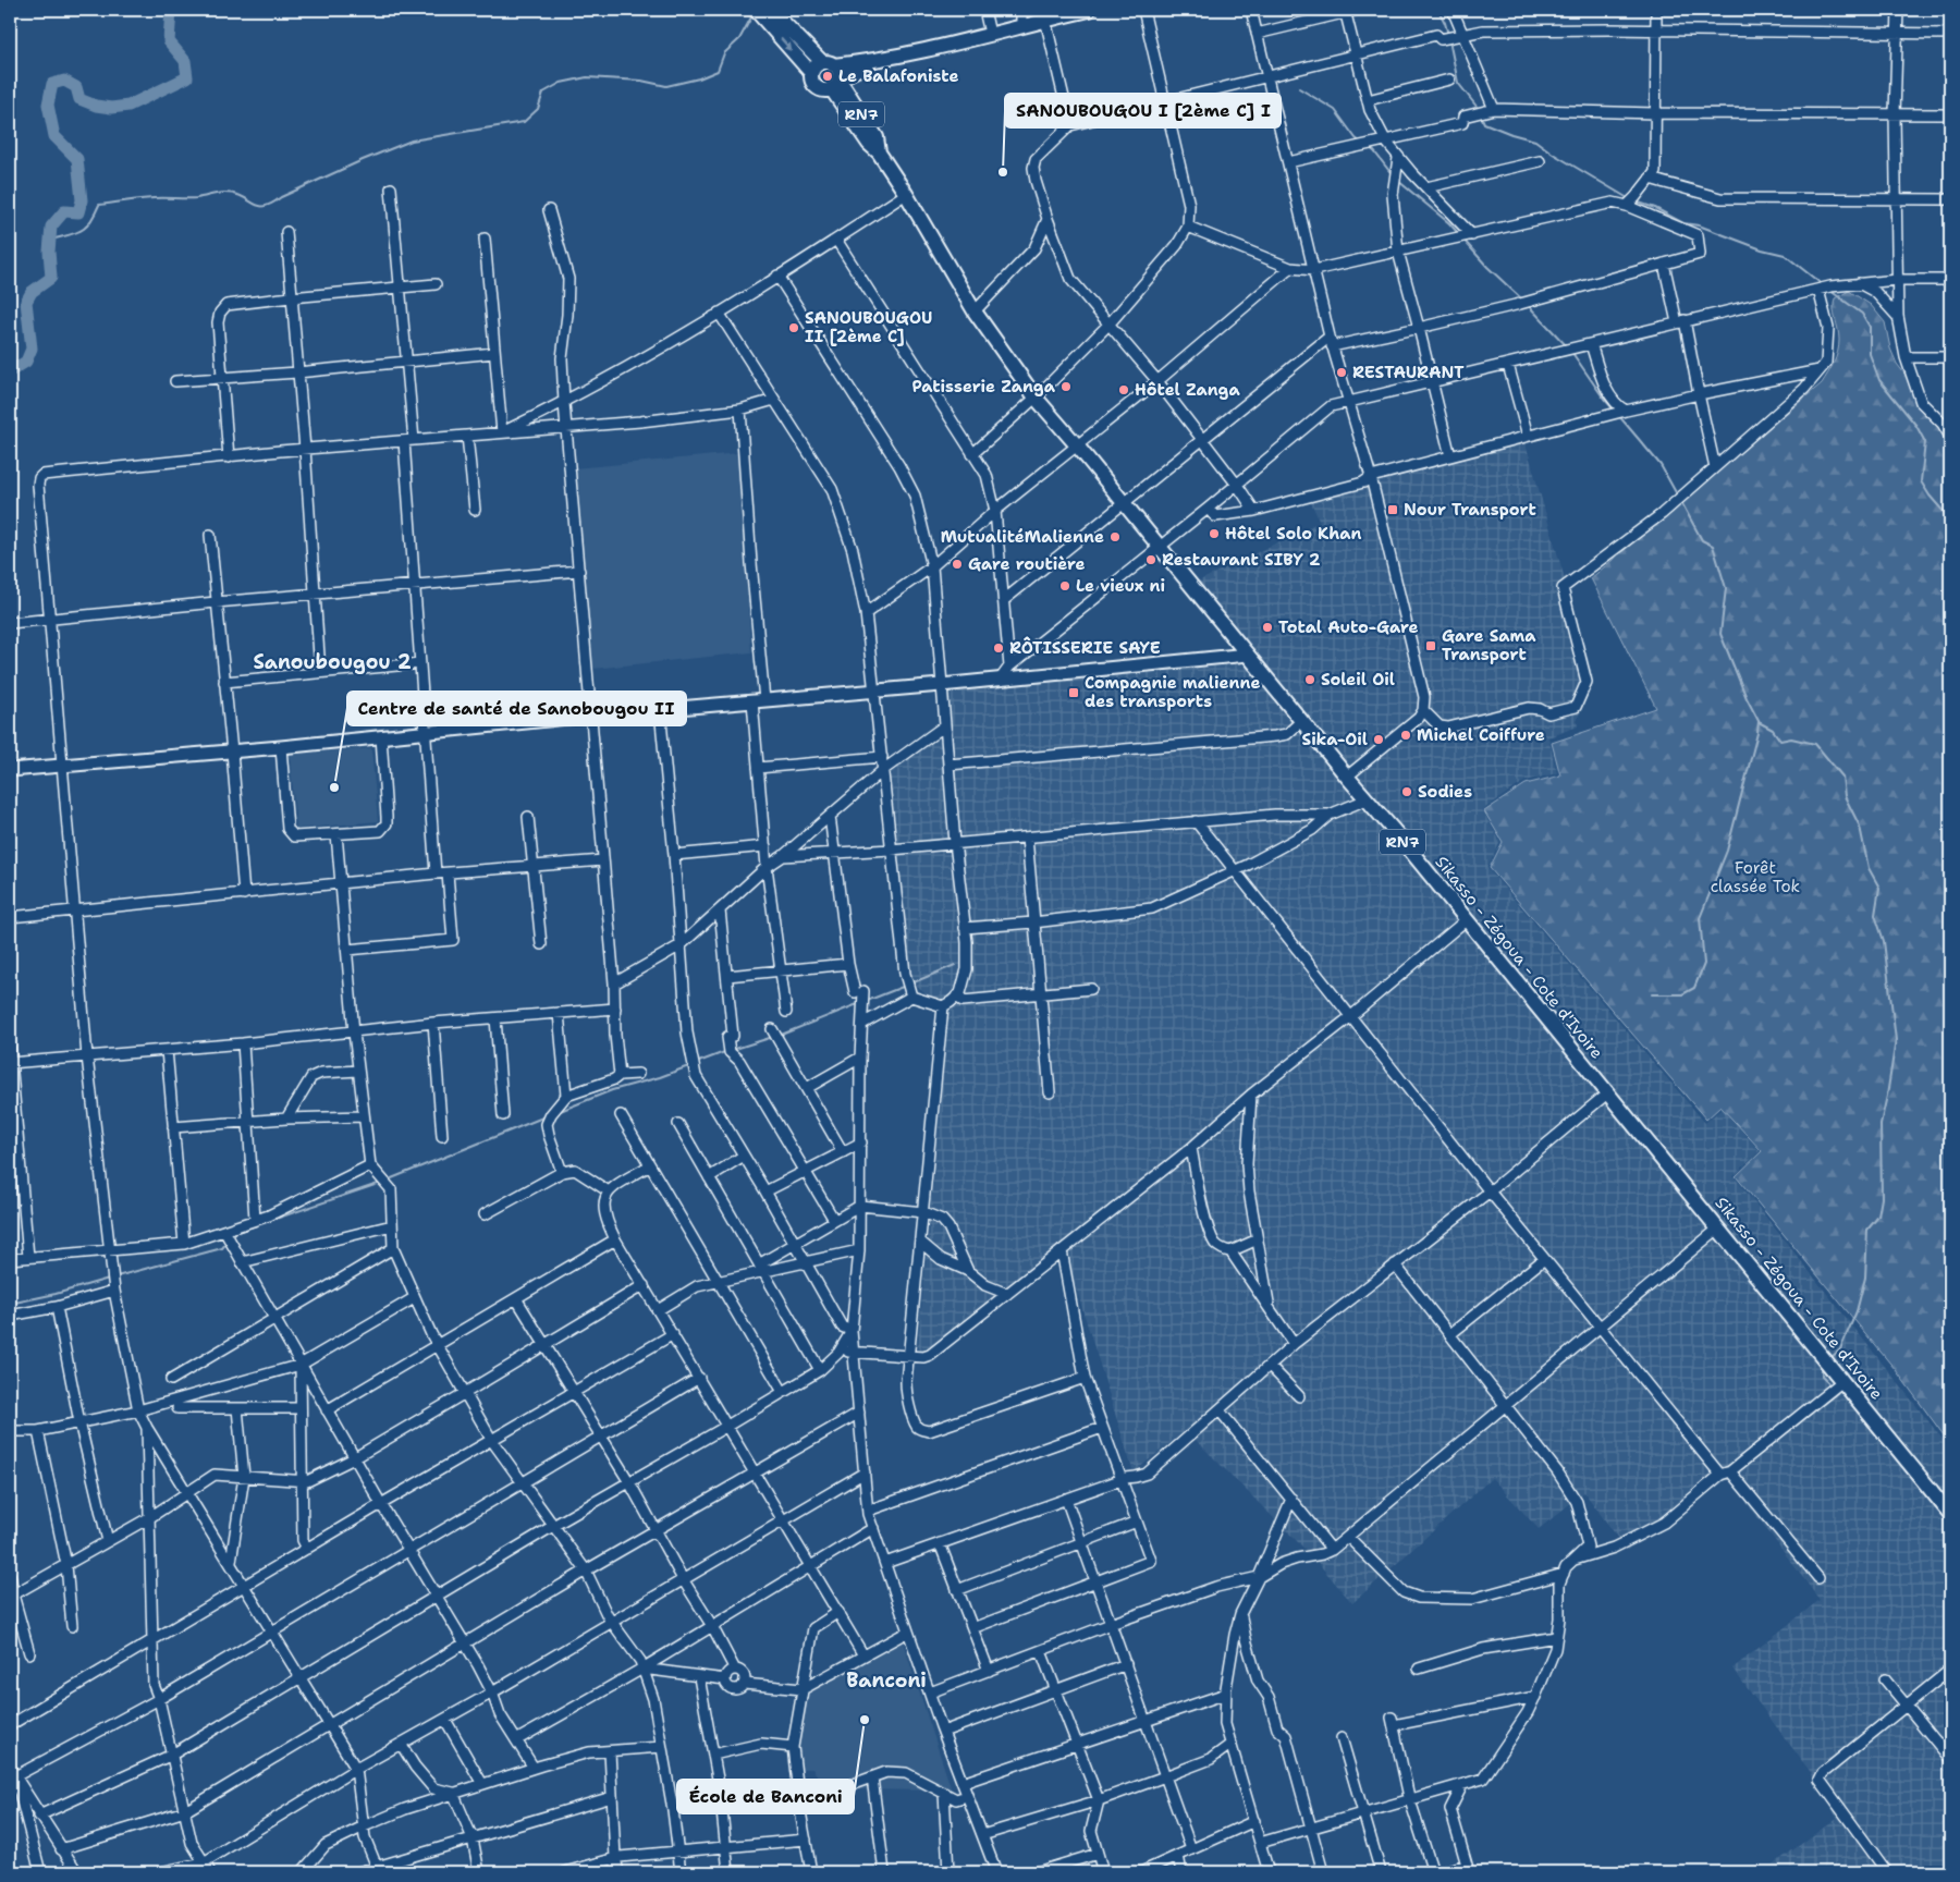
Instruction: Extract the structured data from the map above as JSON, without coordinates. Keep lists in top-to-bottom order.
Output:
{
  "streets": {
    "highway": ["RN7", "Sikasso - Zégoua - Cote d'Ivoire"]
  },
  "crossings": [
    ["RN7", "Sikasso - Zégoua - Cote d'Ivoire"]
  ],
  "districts": ["Sanoubougou 2", "Banconi"],
  "parks": ["Forêt classée Tok"],
  "places": {
    "other": [
      "Le Balafoniste",
      "SANOUBOUGOU I [2ème C] I",
      "SANOUBOUGOU II [2ème C]",
      "RESTAURANT",
      "Patisserie Zanga",
      "Hôtel Zanga",
      "Hôtel Solo Khan",
      "MutualitéMalienne",
      "Restaurant SIBY 2",
      "Gare routière",
      "Le vieux ni",
      "Total Auto-Gare",
      "RÔTISSERIE SAYE",
      "Soleil Oil",
      "Michel Coiffure",
      "Sika-Oil",
      "Centre de santé de Sanobougou II",
      "Sodies",
      "École de Banconi"
    ],
    "transit": ["Nour Transport", "Gare Sama Transport", "Compagnie malienne des transports"]
  }
}
